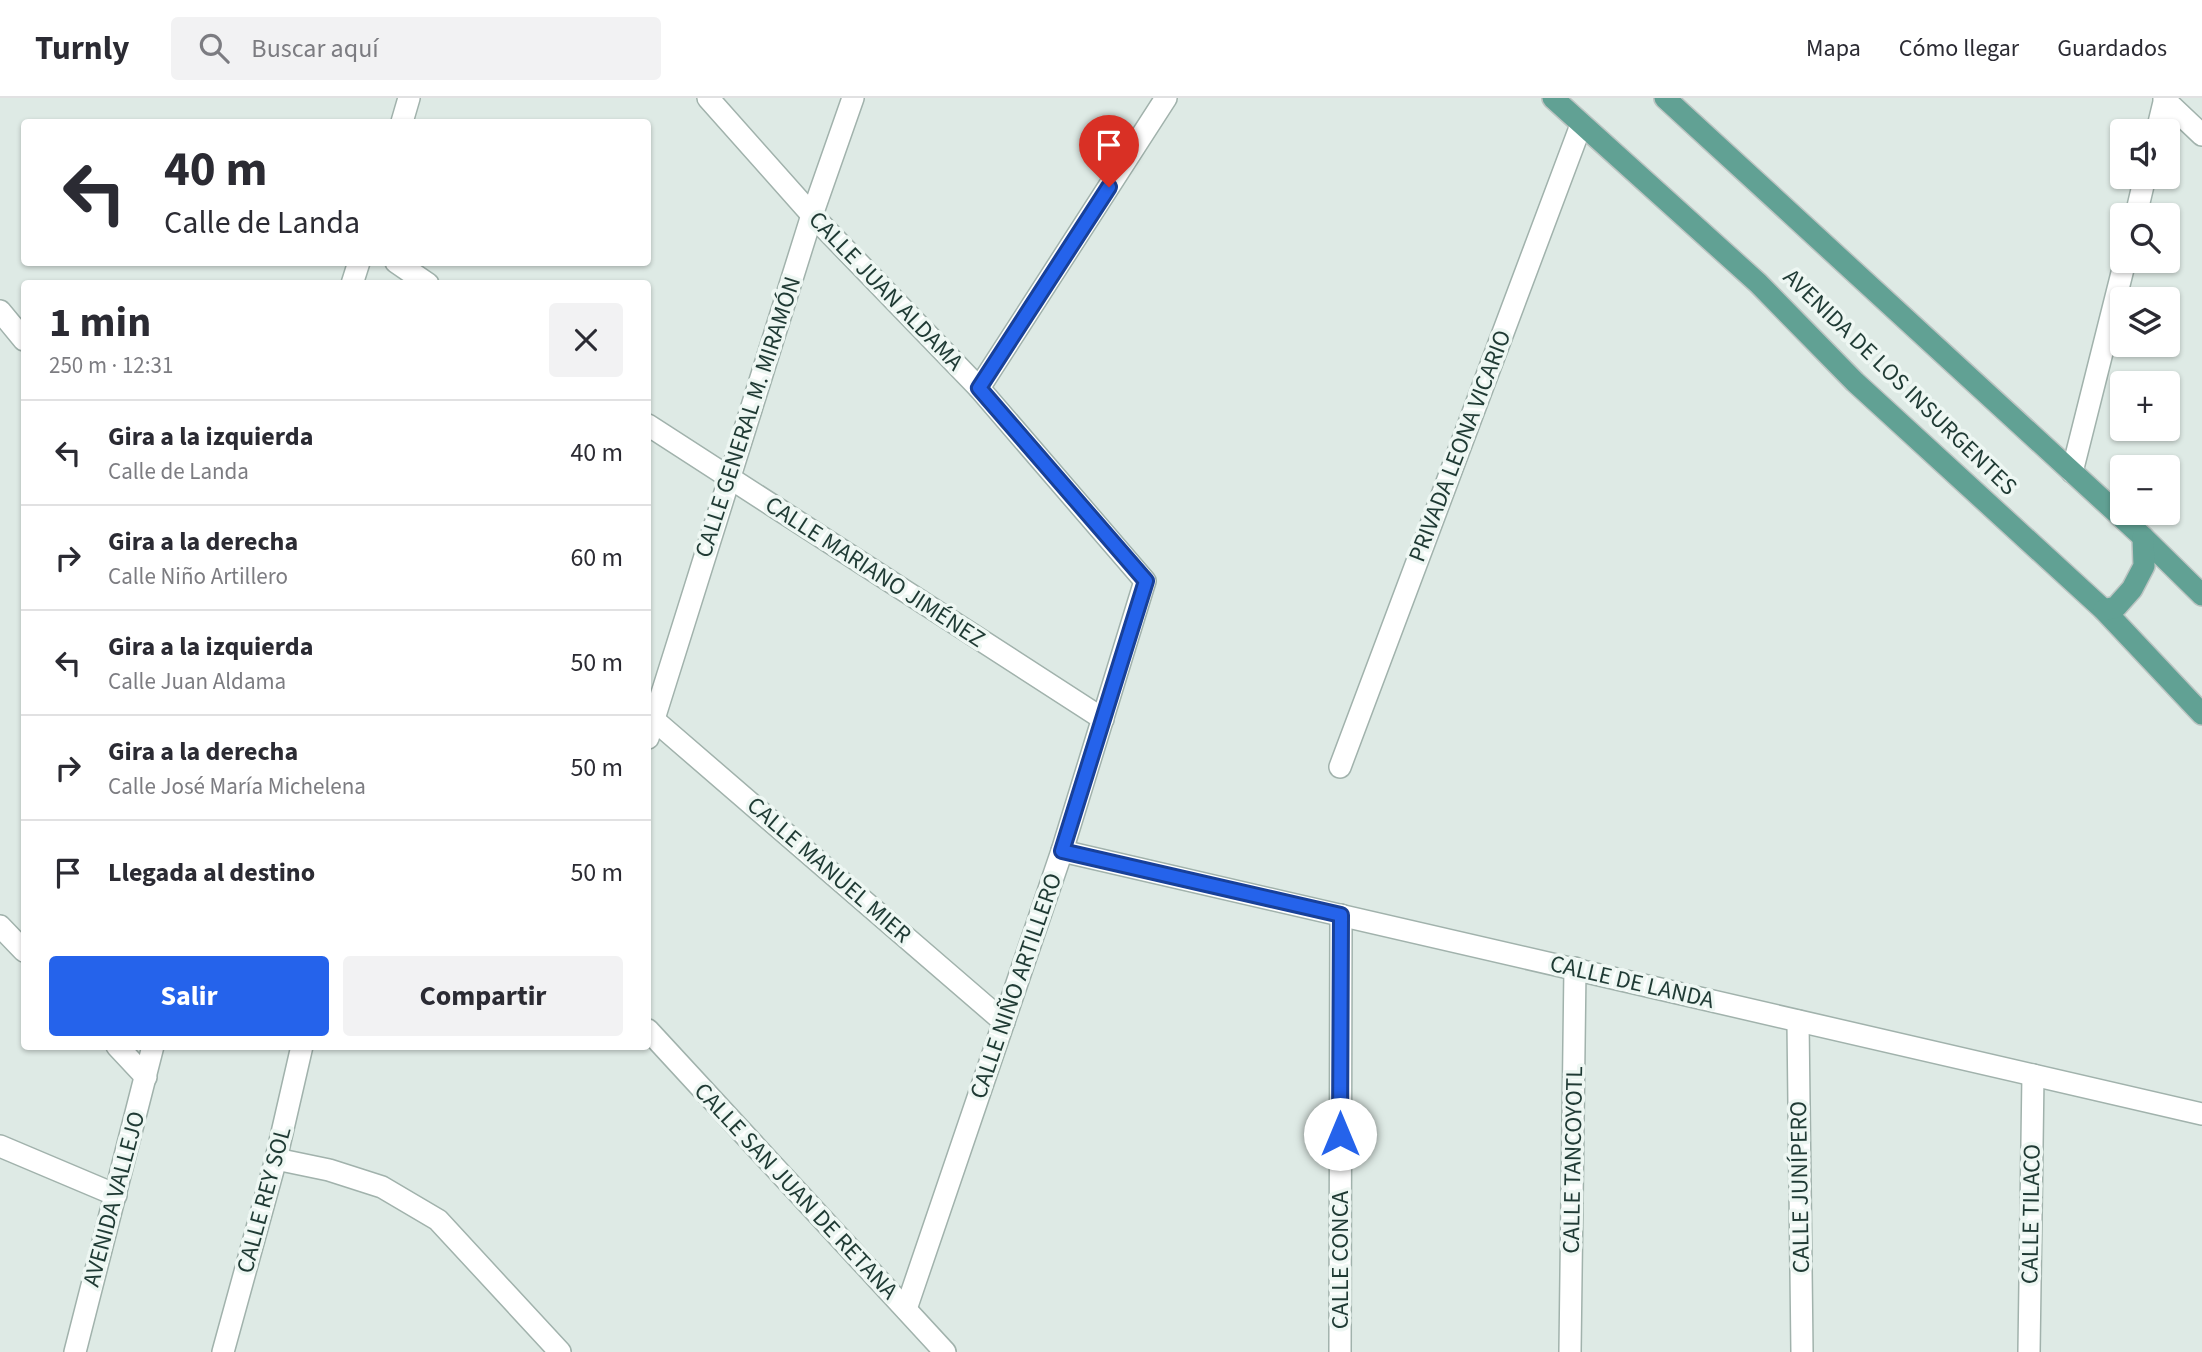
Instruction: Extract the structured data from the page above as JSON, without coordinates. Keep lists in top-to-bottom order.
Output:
{
  "streets": {
    "main road": ["AVENIDA DE LOS INSURGENTES"],
    "street": [
      "CALLE JUAN ALDAMA",
      "CALLE GENERAL M. MIRAMÓN",
      "PRIVADA LEONA VICARIO",
      "CALLE MARIANO JIMÉNEZ",
      "CALLE MANUEL MIER",
      "CALLE DE LANDA",
      "CALLE NIÑO ARTILLERO",
      "CALLE TANCOYOTL",
      "CALLE JUNÍPERO",
      "CALLE SAN JUAN DE RETANA",
      "AVENIDA VALLEJO",
      "CALLE REY SOL",
      "CALLE TILACO",
      "CALLE CONCA"
    ]
  },
  "crossings": [
    ["CALLE JUAN ALDAMA", "CALLE GENERAL M. MIRAMÓN"],
    ["CALLE JUAN ALDAMA", "CALLE NIÑO ARTILLERO"],
    ["AVENIDA DE LOS INSURGENTES", "PRIVADA LEONA VICARIO"],
    ["CALLE GENERAL M. MIRAMÓN", "CALLE MARIANO JIMÉNEZ"],
    ["CALLE MARIANO JIMÉNEZ", "CALLE NIÑO ARTILLERO"],
    ["CALLE MANUEL MIER", "CALLE NIÑO ARTILLERO"],
    ["CALLE DE LANDA", "CALLE NIÑO ARTILLERO"],
    ["CALLE DE LANDA", "CALLE TANCOYOTL"],
    ["CALLE DE LANDA", "CALLE JUNÍPERO"],
    ["CALLE DE LANDA", "CALLE TILACO"],
    ["CALLE DE LANDA", "CALLE CONCA"],
    ["CALLE NIÑO ARTILLERO", "CALLE SAN JUAN DE RETANA"]
  ],
  "page": {
    "header": "Turnly",
    "search": "Buscar aquí",
    "nav": ["Mapa", "Cómo llegar", "Guardados"],
    "map_buttons": ["+", "−"],
    "turn": ["40 m", "Calle de Landa"],
    "heading": ["1 min", "250 m · 12:31"],
    "list": [
      {
        "name": "Gira a la izquierda",
        "note": "Calle de Landa",
        "value": "40 m"
      },
      {
        "name": "Gira a la derecha",
        "note": "Calle Niño Artillero",
        "value": "60 m"
      },
      {
        "name": "Gira a la izquierda",
        "note": "Calle Juan Aldama",
        "value": "50 m"
      },
      {
        "name": "Gira a la derecha",
        "note": "Calle José María Michelena",
        "value": "50 m"
      },
      {
        "name": "Llegada al destino",
        "value": "50 m"
      }
    ],
    "buttons": ["Salir", "Compartir"]
  }
}
